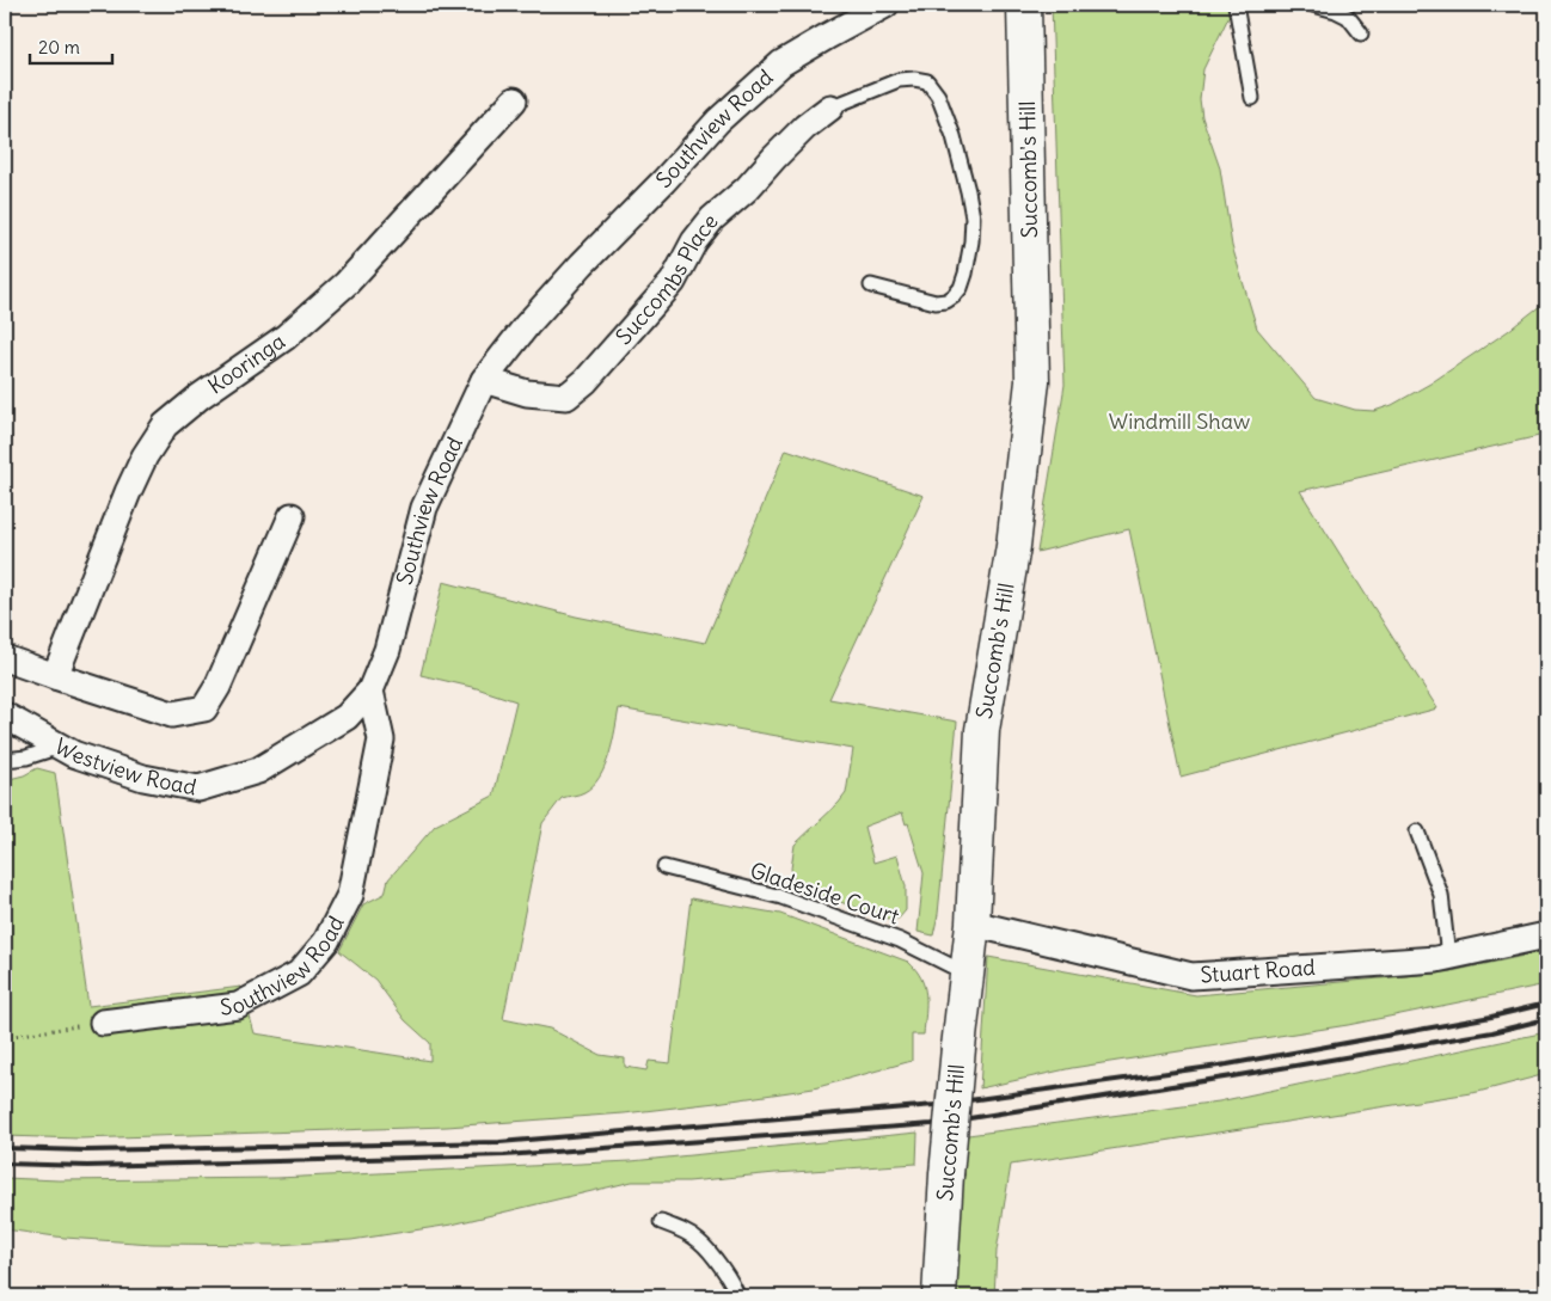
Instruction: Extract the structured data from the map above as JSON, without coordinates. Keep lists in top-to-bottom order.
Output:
{
  "streets": {
    "street": [
      "Southview Road",
      "Succomb's Hill",
      "Succombs Place",
      "Kooringa",
      "Westview Road",
      "Stuart Road"
    ],
    "lane": ["Gladeside Court"]
  },
  "crossings": [
    ["Southview Road", "Succombs Place"],
    ["Southview Road", "Westview Road"],
    ["Succomb's Hill", "Gladeside Court"],
    ["Succomb's Hill", "Stuart Road"]
  ],
  "parks": ["Windmill Shaw"],
  "scale_bar": "20 m"
}
